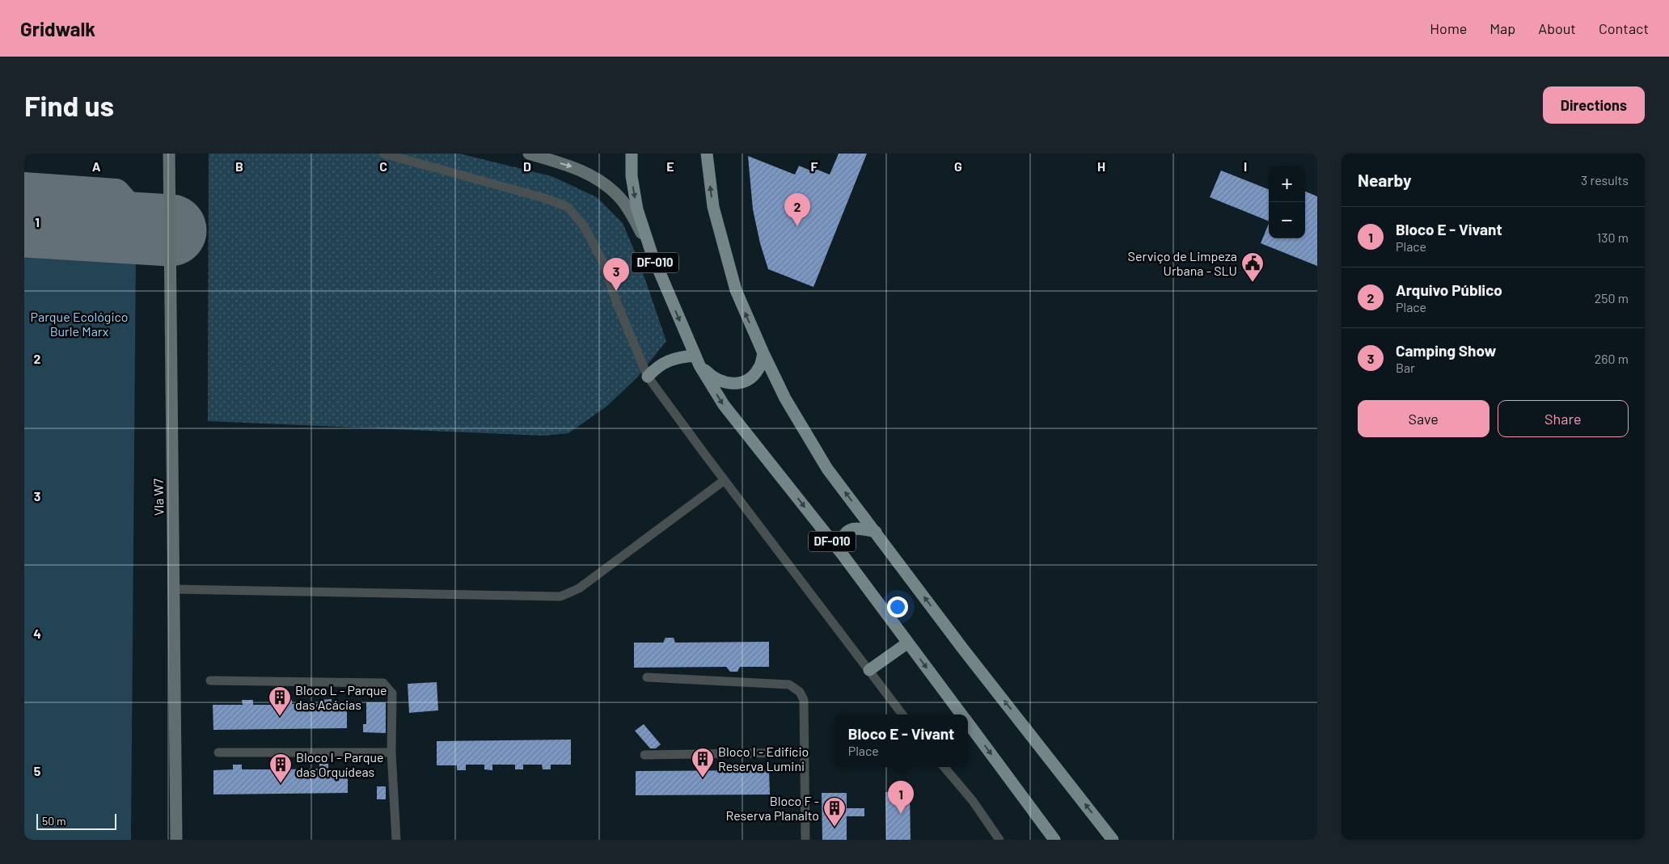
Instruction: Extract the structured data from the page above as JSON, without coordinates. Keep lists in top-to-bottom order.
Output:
{
  "streets": {
    "main road": ["DF-010", "Vla W7"]
  },
  "parks": ["Parque Ecológico Burle Marx"],
  "places": {
    "public building": ["Serviço de Limpeza Urbana - SLU"],
    "building": [
      "Bloco L - Parque das Acácias",
      "Bloco I - Edifício Reserva Lumini",
      "Bloco I - Parque das Orquídeas",
      "Bloco F - Reserva Planalto"
    ]
  },
  "scale_bar": "50 m",
  "page": {
    "header": "Gridwalk",
    "nav": [
      "Home",
      "Map",
      "About",
      "Contact"
    ],
    "buttons": [
      "Directions",
      ["Save", "Share"]
    ],
    "title": "Find us",
    "heading": ["Nearby", "3 results"],
    "map_buttons": ["+", "−"],
    "pins": ["2", "3", "1"],
    "list": [
      {
        "mark": "1",
        "name": "Bloco E - Vivant",
        "note": "Place",
        "value": "130 m"
      },
      {
        "mark": "2",
        "name": "Arquivo Público",
        "note": "Place",
        "value": "250 m"
      },
      {
        "mark": "3",
        "name": "Camping Show",
        "note": "Bar",
        "value": "260 m"
      }
    ],
    "popup": ["Bloco E - Vivant", "Place"],
    "scale": "50 m"
  },
  "grid": {
    "columns": [
      "A",
      "B",
      "C",
      "D",
      "E",
      "F",
      "G",
      "H",
      "I"
    ],
    "rows": [
      "1",
      "2",
      "3",
      "4",
      "5"
    ]
  }
}
